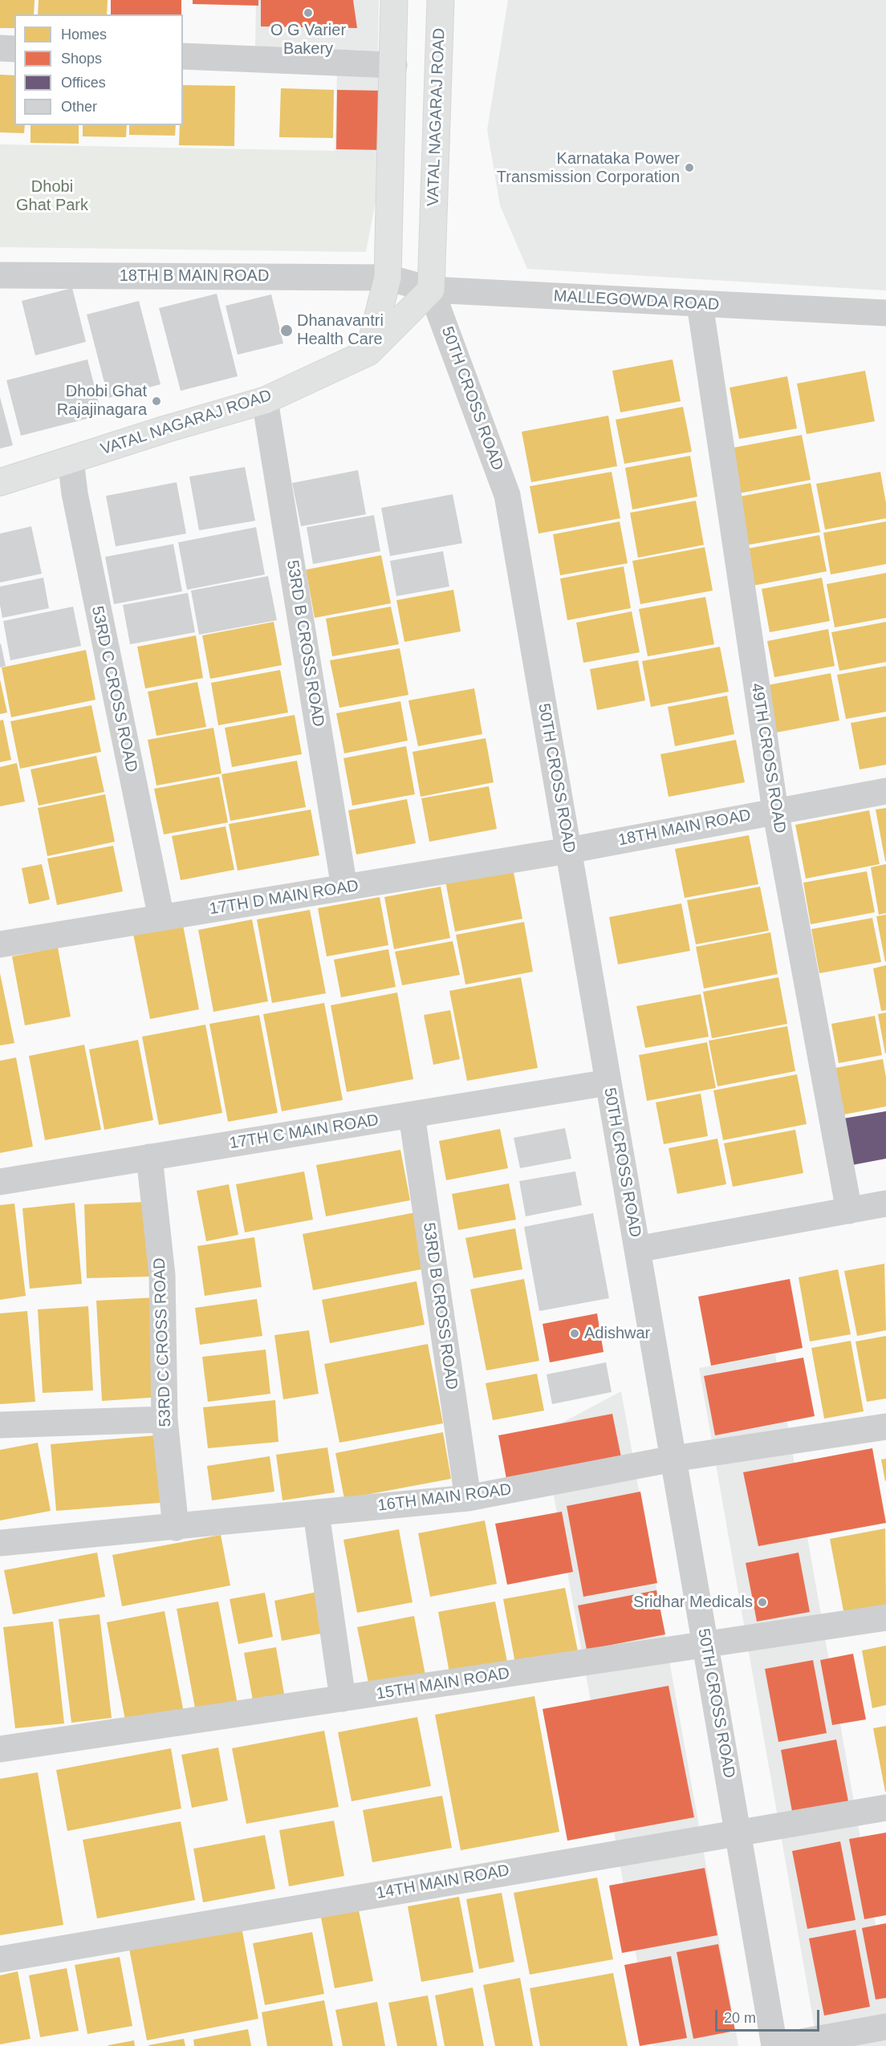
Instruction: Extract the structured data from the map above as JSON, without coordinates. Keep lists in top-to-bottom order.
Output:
{
  "streets": {
    "main road": ["VATAL NAGARAJ ROAD"],
    "street": [
      "18TH B MAIN ROAD",
      "MALLEGOWDA ROAD",
      "50TH CROSS ROAD",
      "53RD B CROSS ROAD",
      "53RD C CROSS ROAD",
      "49TH CROSS ROAD",
      "18TH MAIN ROAD",
      "17TH D MAIN ROAD",
      "17TH C MAIN ROAD",
      "16TH MAIN ROAD",
      "15TH MAIN ROAD",
      "14TH MAIN ROAD"
    ]
  },
  "crossings": [
    ["VATAL NAGARAJ ROAD", "MALLEGOWDA ROAD"],
    ["VATAL NAGARAJ ROAD", "50TH CROSS ROAD"],
    ["VATAL NAGARAJ ROAD", "53RD B CROSS ROAD"],
    ["VATAL NAGARAJ ROAD", "53RD C CROSS ROAD"],
    ["18TH B MAIN ROAD", "MALLEGOWDA ROAD"],
    ["MALLEGOWDA ROAD", "50TH CROSS ROAD"],
    ["MALLEGOWDA ROAD", "49TH CROSS ROAD"],
    ["50TH CROSS ROAD", "18TH MAIN ROAD"],
    ["50TH CROSS ROAD", "17TH D MAIN ROAD"],
    ["50TH CROSS ROAD", "17TH C MAIN ROAD"],
    ["50TH CROSS ROAD", "16TH MAIN ROAD"],
    ["50TH CROSS ROAD", "15TH MAIN ROAD"],
    ["50TH CROSS ROAD", "14TH MAIN ROAD"],
    ["53RD B CROSS ROAD", "17TH D MAIN ROAD"],
    ["53RD B CROSS ROAD", "17TH C MAIN ROAD"],
    ["53RD B CROSS ROAD", "16TH MAIN ROAD"],
    ["53RD C CROSS ROAD", "17TH D MAIN ROAD"],
    ["53RD C CROSS ROAD", "17TH C MAIN ROAD"],
    ["53RD C CROSS ROAD", "16TH MAIN ROAD"],
    ["49TH CROSS ROAD", "18TH MAIN ROAD"],
    ["18TH MAIN ROAD", "17TH D MAIN ROAD"]
  ],
  "parks": ["Dhobi Ghat Park"],
  "places": [
    "O G Varier Bakery",
    "Karnataka Power Transmission Corporation",
    "Dhanavantri Health Care",
    "Dhobi Ghat Rajajinagara",
    "Adishwar",
    "Sridhar Medicals"
  ],
  "legend": [
    "Homes",
    "Shops",
    "Offices",
    "Other"
  ],
  "scale_bar": "20 m"
}
